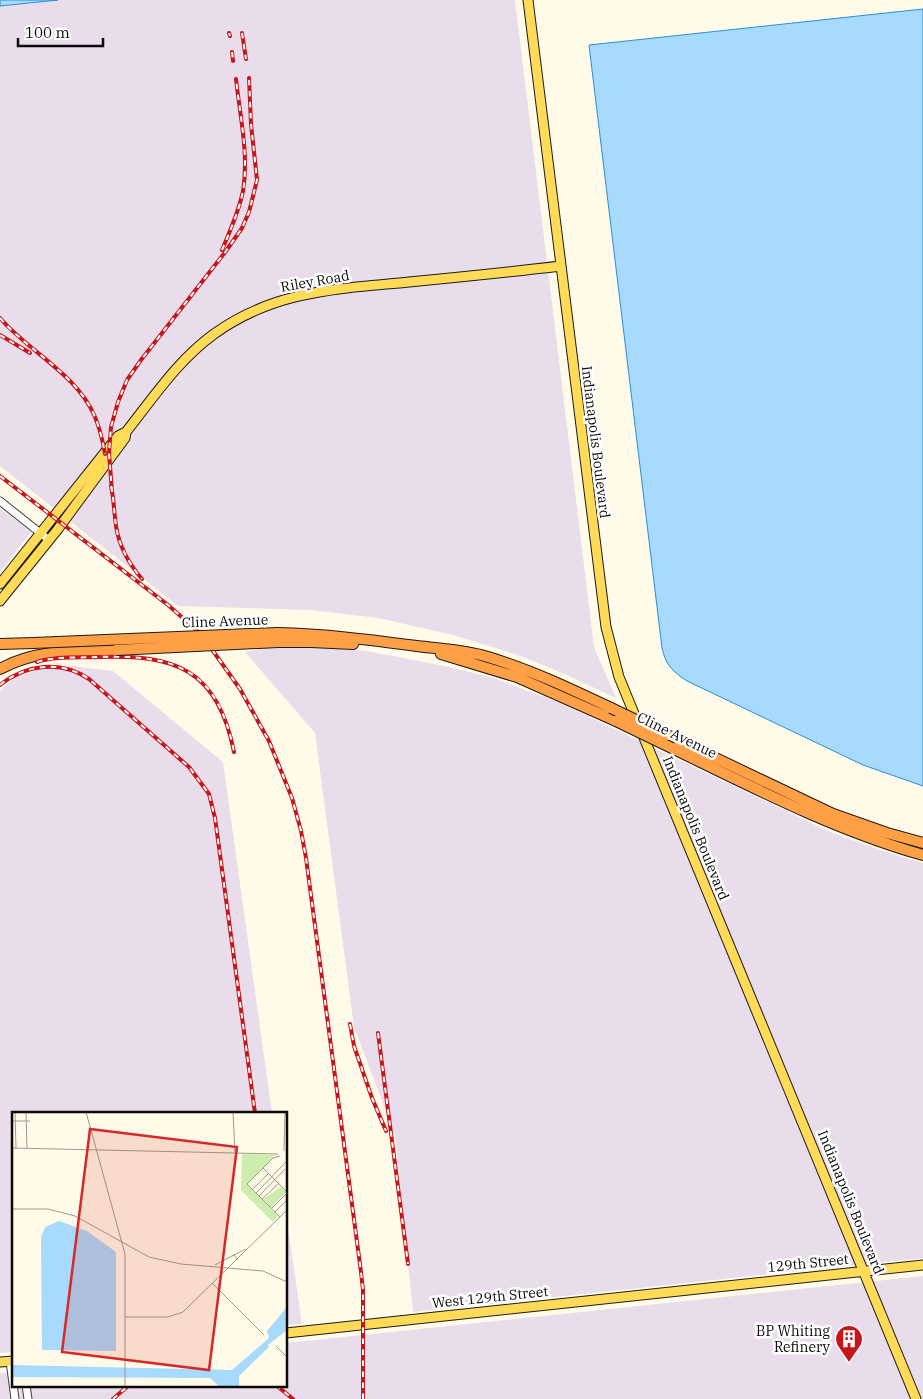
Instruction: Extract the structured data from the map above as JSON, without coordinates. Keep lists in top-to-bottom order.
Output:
{
  "streets": {
    "highway": ["Cline Avenue"],
    "main road": [
      "Riley Road",
      "Indianapolis Boulevard",
      "129th Street",
      "West 129th Street"
    ]
  },
  "crossings": [
    ["Riley Road", "Indianapolis Boulevard"],
    ["Indianapolis Boulevard", "129th Street"],
    ["129th Street", "West 129th Street"]
  ],
  "places": {
    "building": ["BP Whiting Refinery"]
  },
  "scale_bar": "100 m"
}
